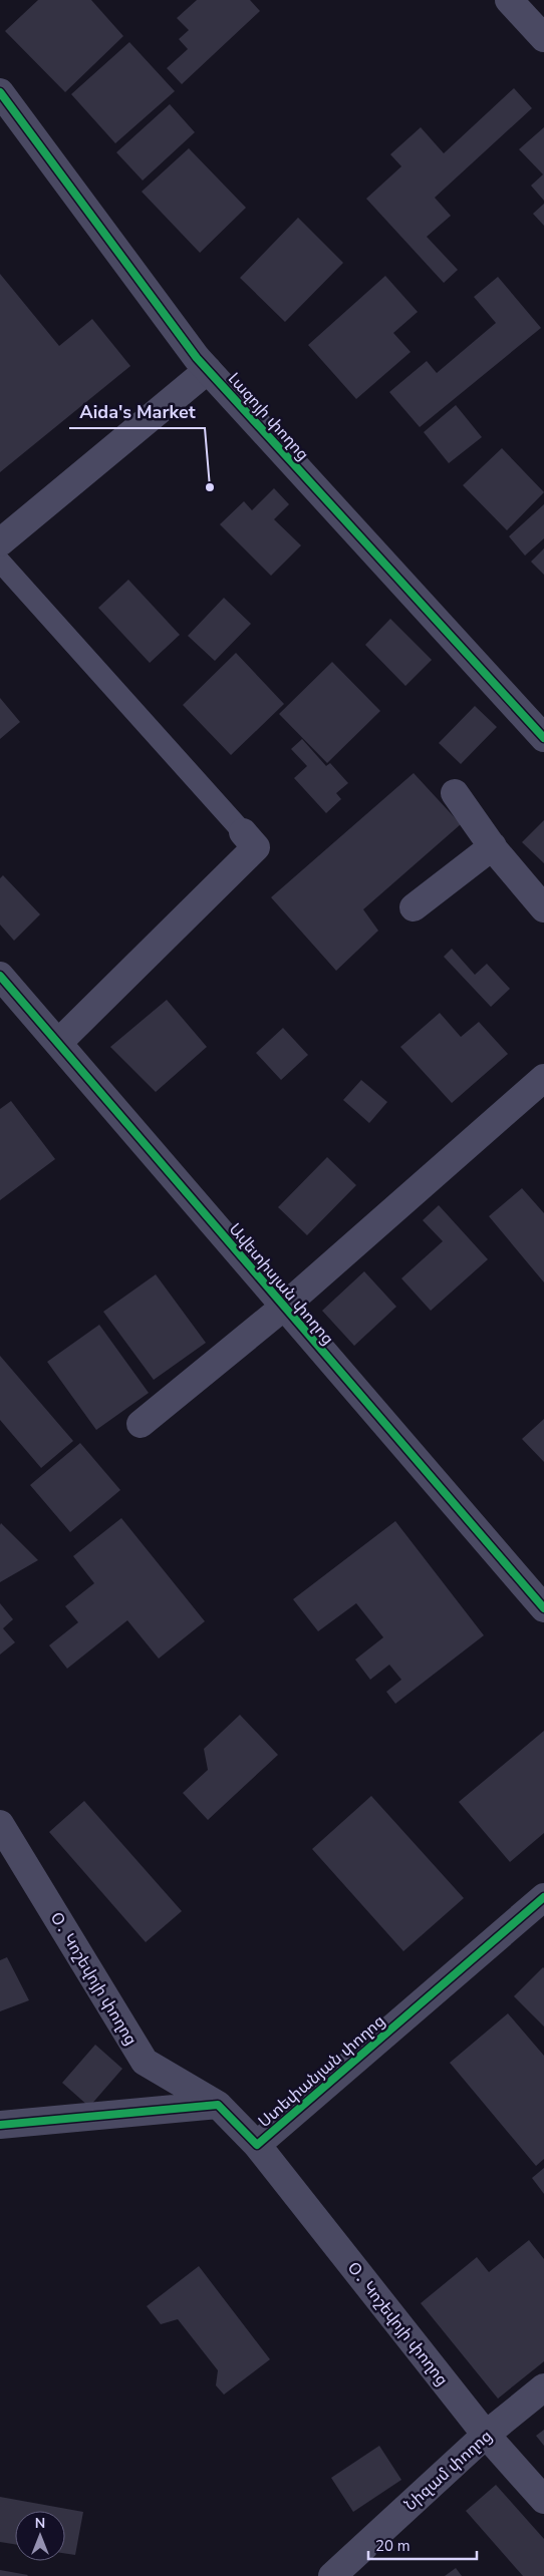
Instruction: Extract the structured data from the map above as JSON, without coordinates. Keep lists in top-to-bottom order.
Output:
{
  "streets": {
    "street": [
      "Լազոյի փողոց",
      "Ավետիսյան փողոց",
      "Օ․ Կոշեվոյի փողոց",
      "Ստեփանյան փողոց",
      "Նիզամ փողոց"
    ]
  },
  "crossings": [
    ["Օ․ Կոշեվոյի փողոց", "Ստեփանյան փողոց"],
    ["Օ․ Կոշեվոյի փողոց", "Նիզամ փողոց"]
  ],
  "places": ["Aida's Market"],
  "scale_bar": "20 m",
  "north": "top"
}
